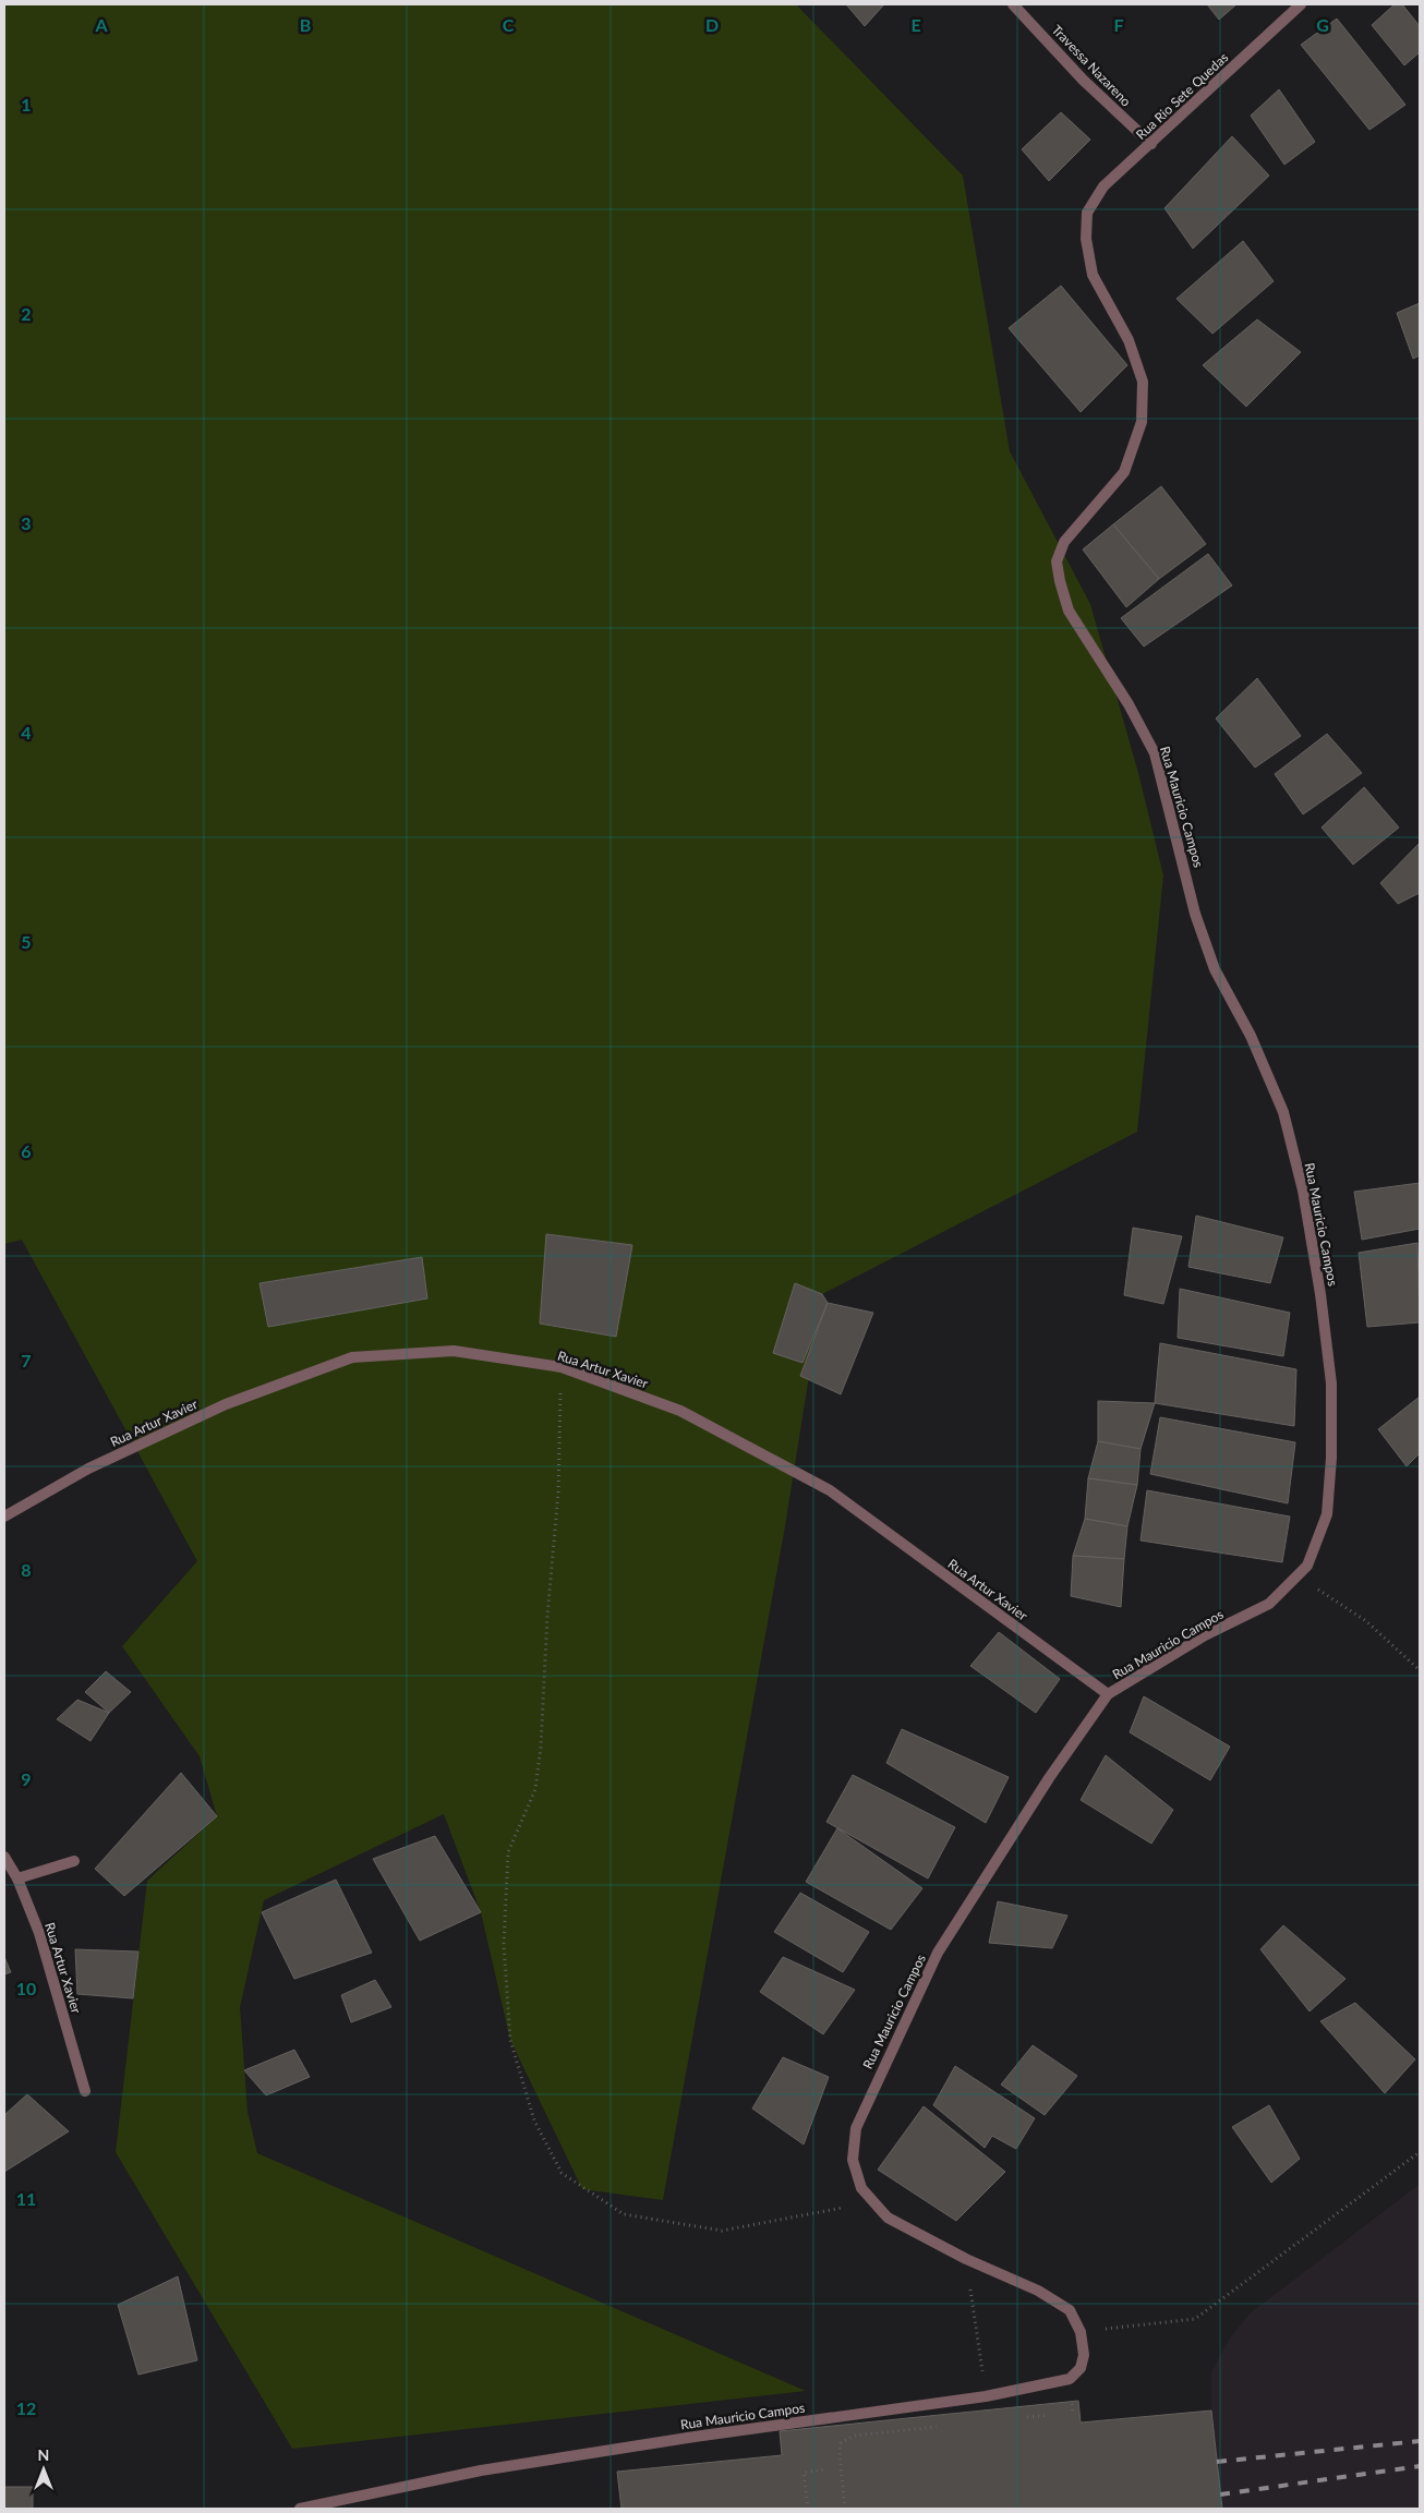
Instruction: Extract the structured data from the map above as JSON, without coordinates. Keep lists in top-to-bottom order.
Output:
{
  "streets": {
    "street": [
      "Travessa Nazareno",
      "Rua Rio Sete Quedas",
      "Rua Mauricio Campos",
      "Rua Artur Xavier"
    ]
  },
  "crossings": [
    ["Travessa Nazareno", "Rua Rio Sete Quedas"],
    ["Rua Rio Sete Quedas", "Rua Mauricio Campos"],
    ["Rua Mauricio Campos", "Rua Artur Xavier"]
  ],
  "north": "top",
  "grid": {
    "columns": [
      "A",
      "B",
      "C",
      "D",
      "E",
      "F",
      "G"
    ],
    "rows": [
      "1",
      "2",
      "3",
      "4",
      "5",
      "6",
      "7",
      "8",
      "9",
      "10",
      "11",
      "12"
    ]
  }
}
